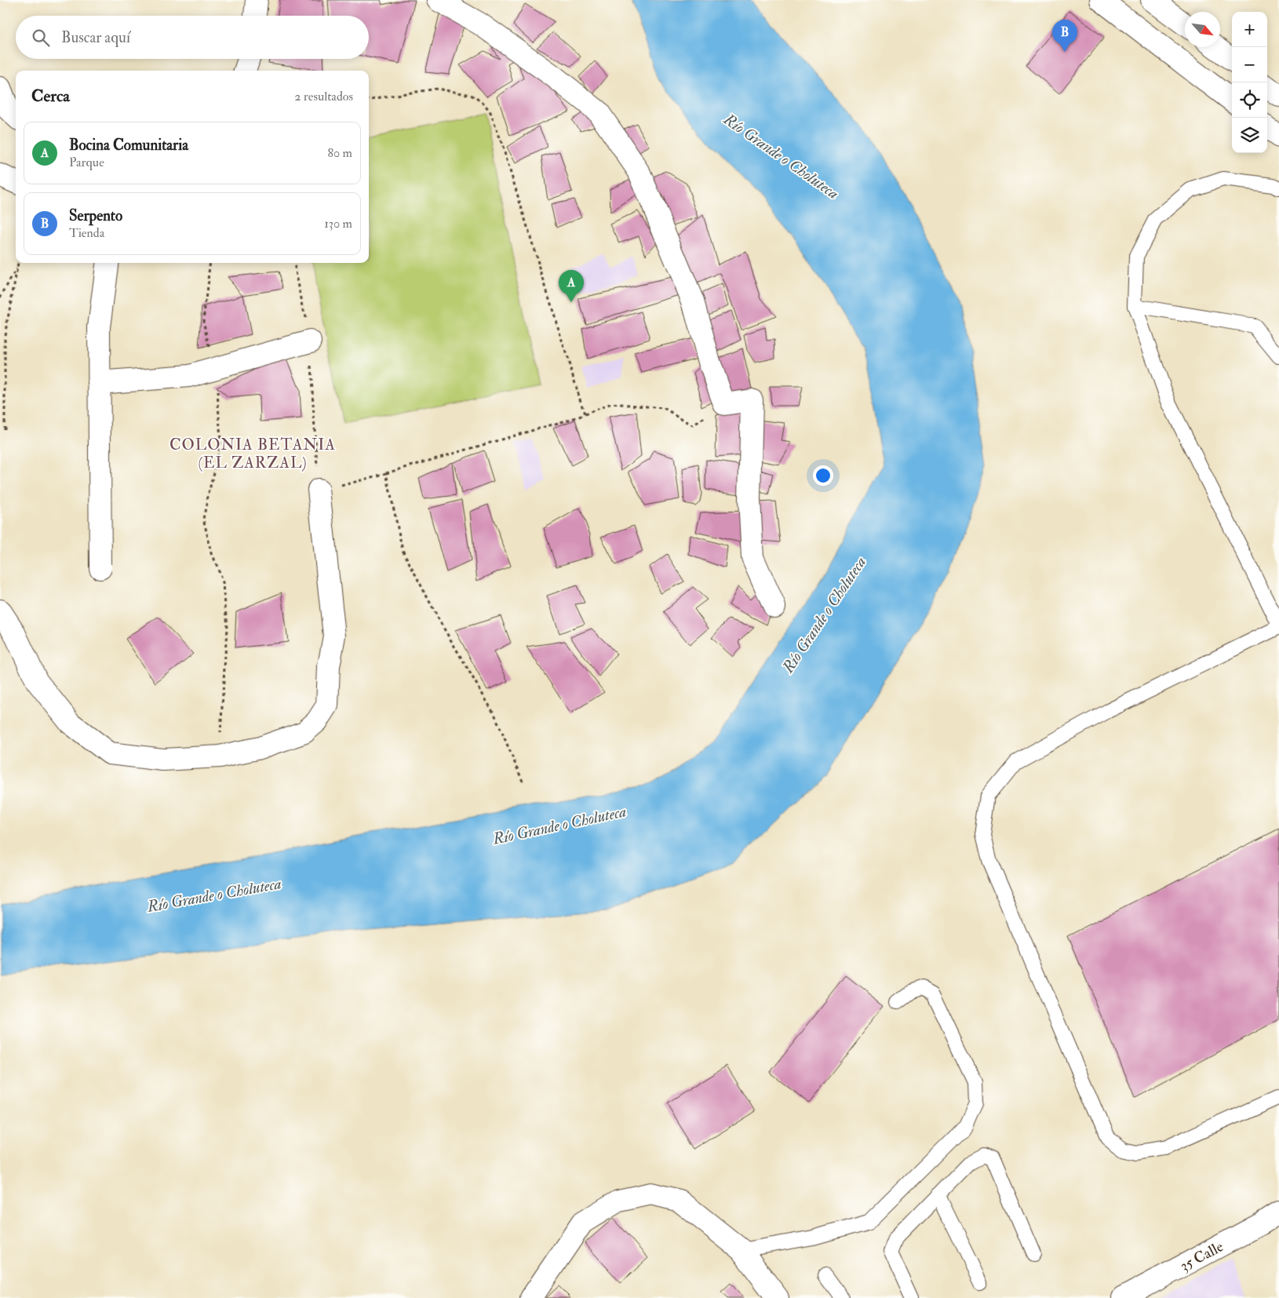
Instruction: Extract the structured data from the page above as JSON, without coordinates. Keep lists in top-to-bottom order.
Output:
{
  "streets": {
    "main road": ["35 Calle"]
  },
  "districts": ["COLONIA BETANIA (EL ZARZAL)"],
  "water": ["Río Grande o Choluteca"],
  "north": "bottom right",
  "page": {
    "map_buttons": ["+", "−"],
    "search": "Buscar aquí",
    "pins": ["B", "A"],
    "heading": ["Cerca", "2 resultados"],
    "list": [
      {
        "mark": "A",
        "name": "Bocina Comunitaria",
        "note": "Parque",
        "value": "80 m"
      },
      {
        "mark": "B",
        "name": "Serpento",
        "note": "Tienda",
        "value": "130 m"
      }
    ]
  }
}
